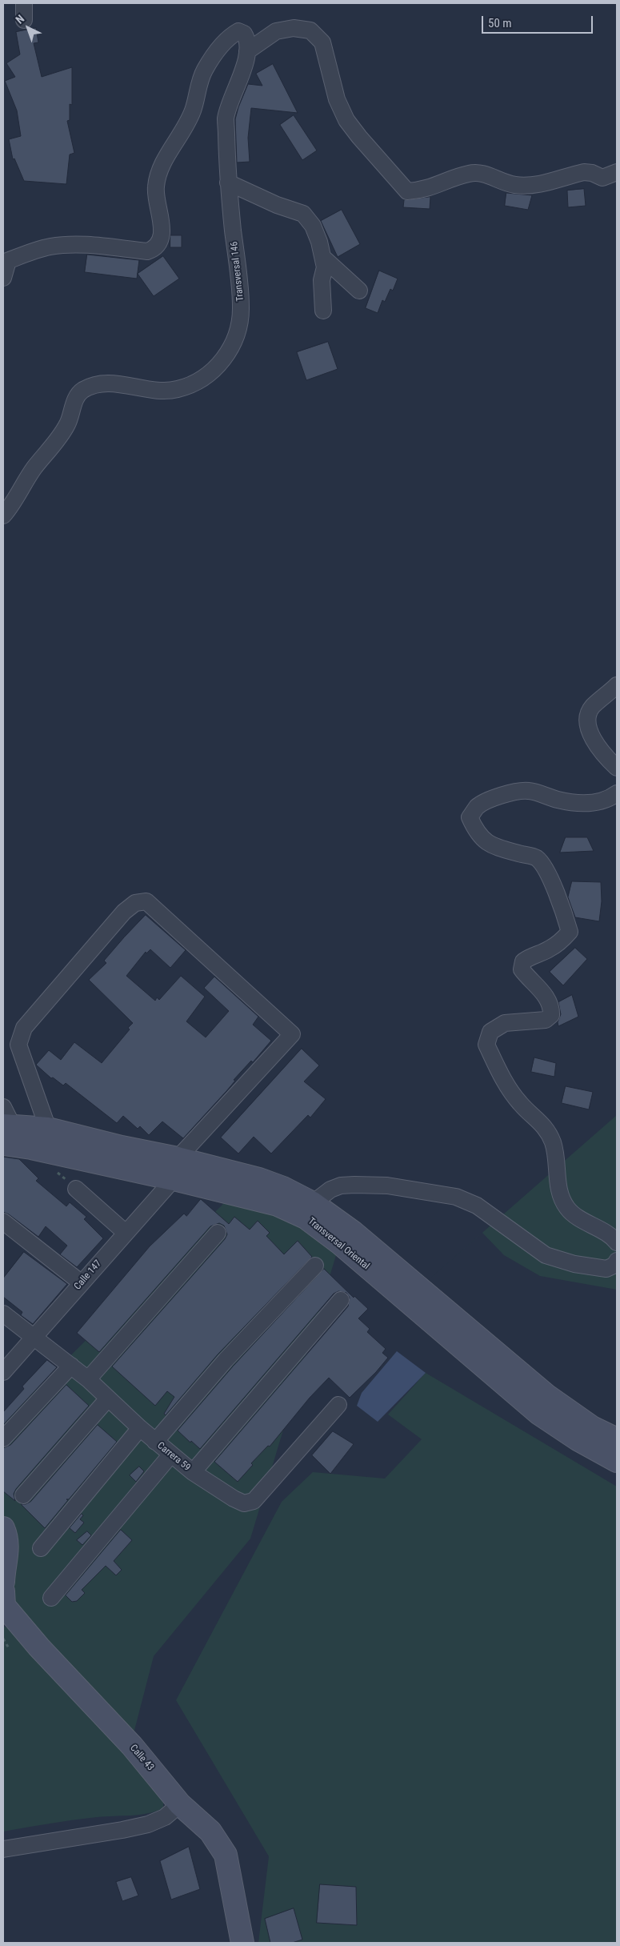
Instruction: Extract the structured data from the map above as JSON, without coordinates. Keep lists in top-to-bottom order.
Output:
{
  "streets": {
    "main road": ["Transversal Oriental", "Calle 43"],
    "street": ["Transversal 146", "Calle 147", "Carrera 59"]
  },
  "crossings": [
    ["Transversal Oriental", "Calle 147"],
    ["Calle 147", "Carrera 59"]
  ],
  "scale_bar": "50 m",
  "north": "top left"
}
